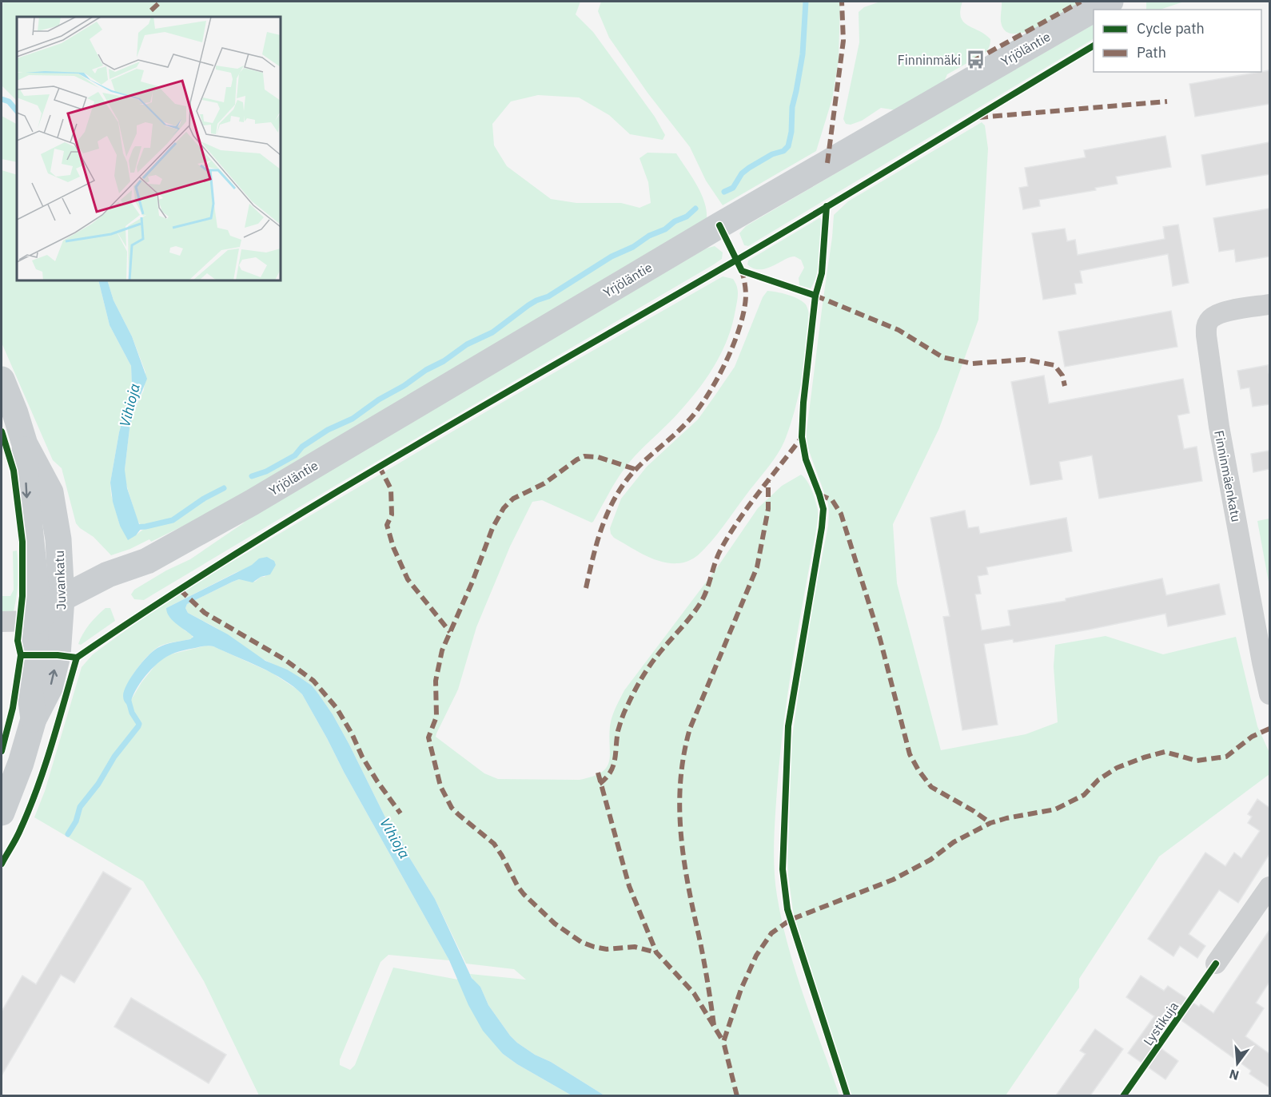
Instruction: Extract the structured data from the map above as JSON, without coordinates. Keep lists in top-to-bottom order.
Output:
{
  "streets": {
    "main road": ["Yrjöläntie", "Juvankatu"],
    "street": ["Finninmäenkatu"],
    "cycle path": ["Lystikuja"]
  },
  "crossings": [
    ["Yrjöläntie", "Juvankatu"]
  ],
  "water": ["Vihioja"],
  "places": {
    "bus stop": ["Finninmäki"]
  },
  "legend": ["Cycle path", "Path"],
  "north": "bottom"
}
